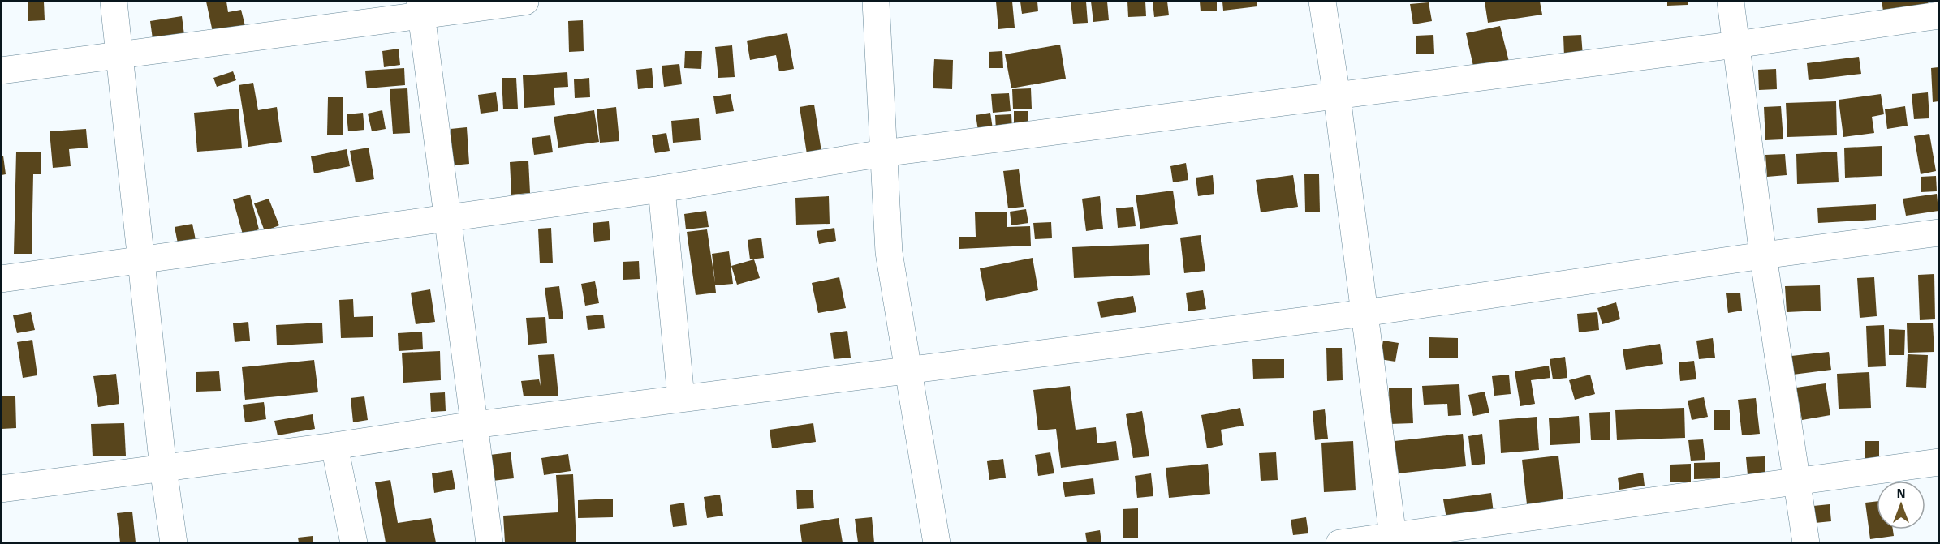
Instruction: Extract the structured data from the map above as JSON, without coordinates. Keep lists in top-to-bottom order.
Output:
{
  "north": "top"
}
